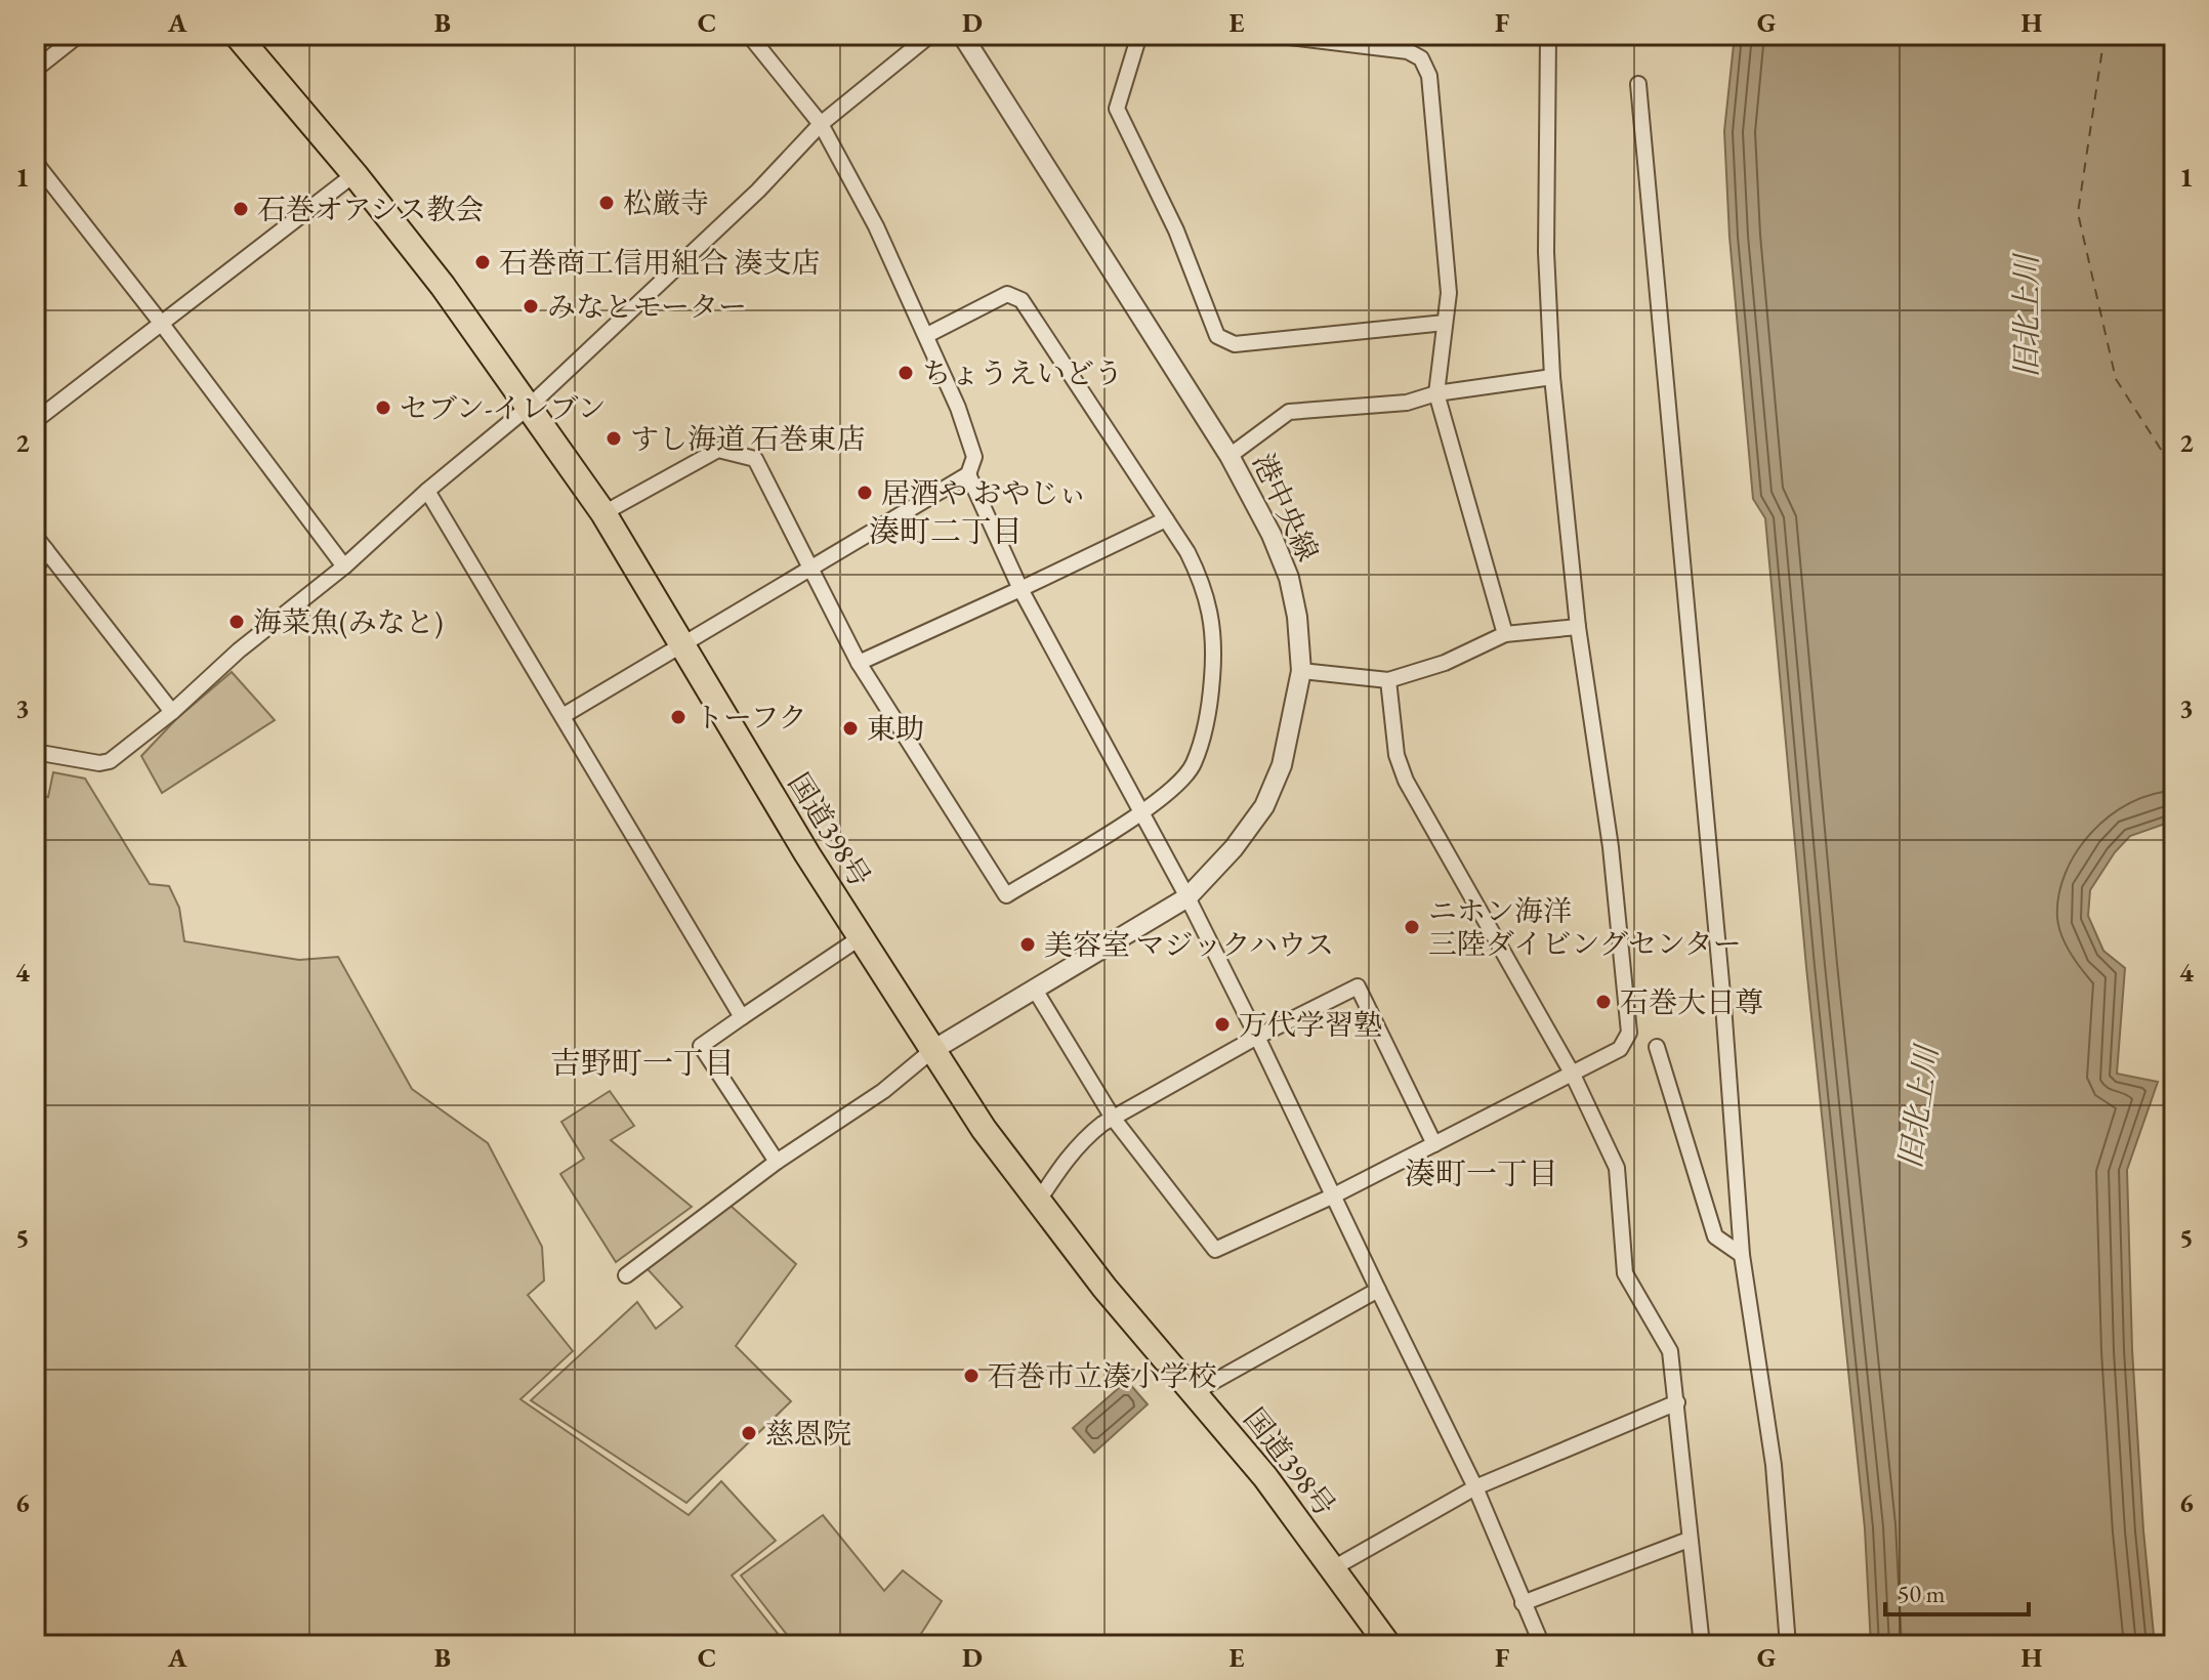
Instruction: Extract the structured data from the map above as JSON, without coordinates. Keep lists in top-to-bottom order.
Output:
{
  "streets": {
    "highway": ["国道398号"],
    "street": ["港中央線"]
  },
  "crossings": [
    ["港中央線", "国道398号"]
  ],
  "districts": ["湊町二丁目", "吉野町一丁目", "湊町一丁目"],
  "water": ["旧北上川"],
  "places": [
    "松厳寺",
    "石巻オアシス教会",
    "石巻商工信用組合 湊支店",
    "みなとモーター",
    "ちょうえいどう",
    "セブン-イレブン",
    "すし海道 石巻東店",
    "居酒や おやじぃ",
    "海菜魚(みなと)",
    "トーフク",
    "東助",
    "ニホン海洋 三陸ダイビングセンター",
    "美容室 マジックハウス",
    "石巻大日尊",
    "万代学習塾",
    "石巻市立湊小学校",
    "慈恩院"
  ],
  "scale_bar": "50 m",
  "grid": {
    "columns": [
      "A",
      "B",
      "C",
      "D",
      "E",
      "F",
      "G",
      "H"
    ],
    "rows": [
      "1",
      "2",
      "3",
      "4",
      "5",
      "6"
    ]
  }
}
